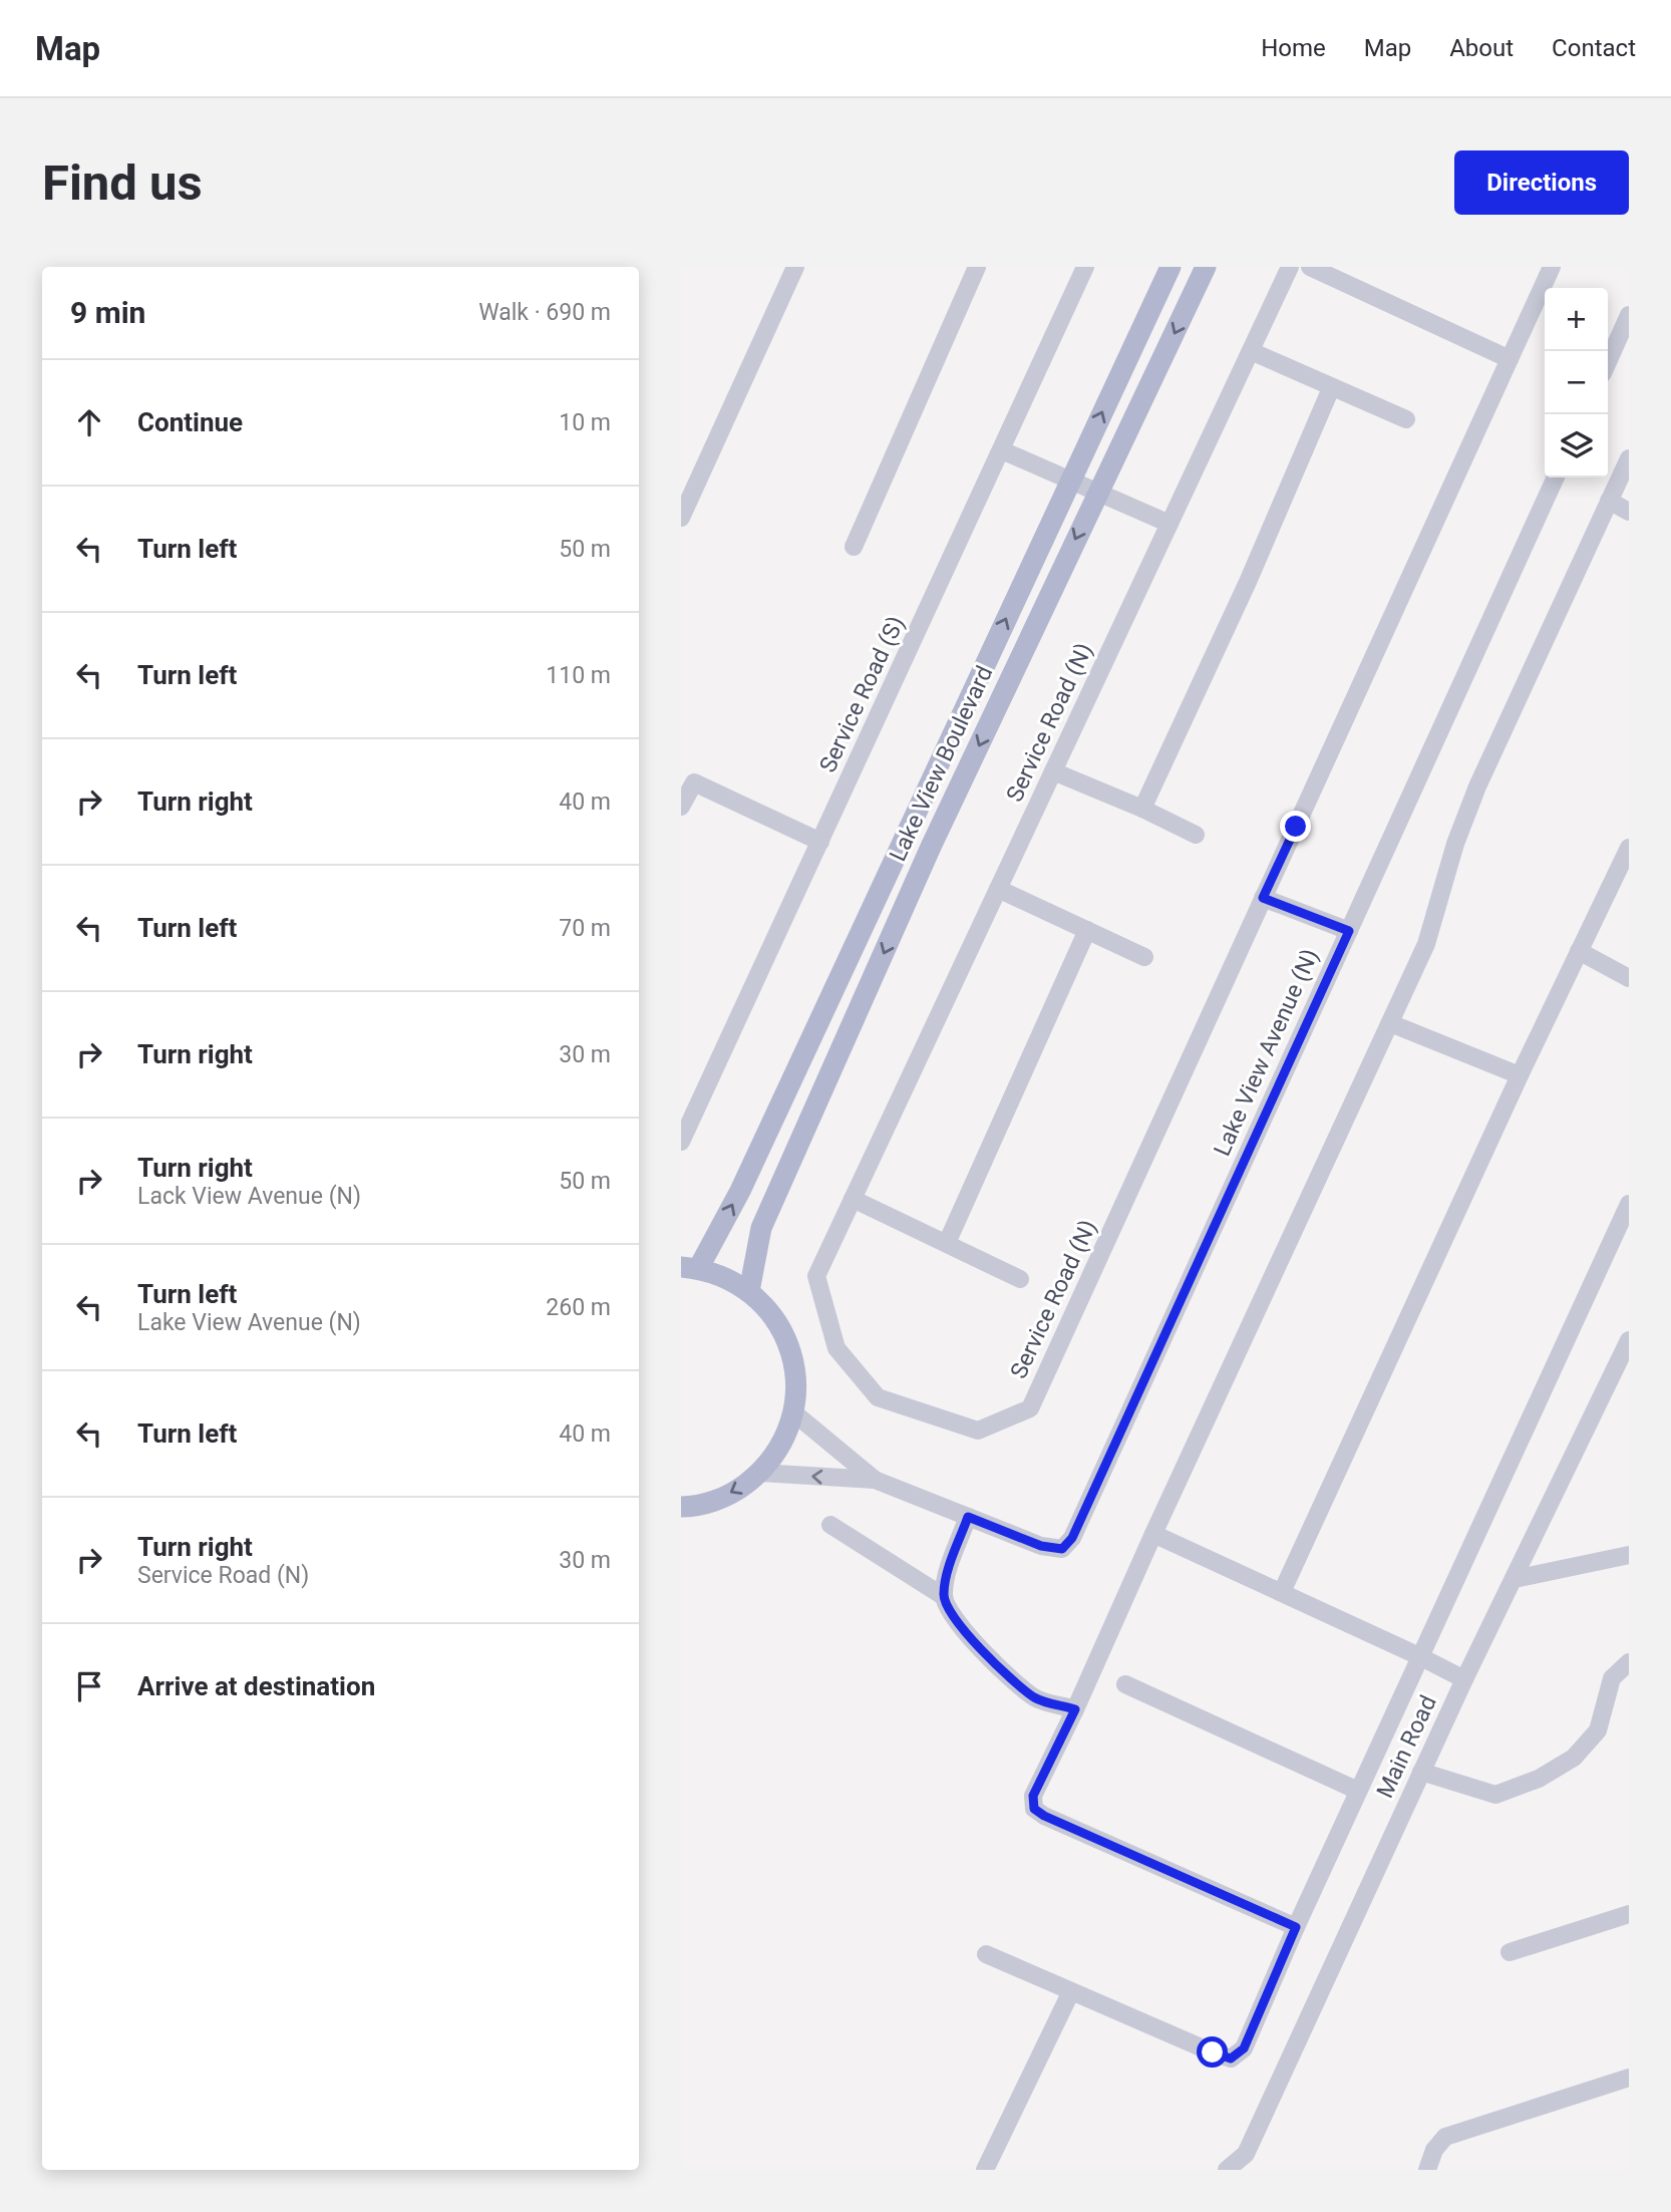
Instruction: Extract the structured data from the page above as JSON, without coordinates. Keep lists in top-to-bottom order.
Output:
{
  "streets": {
    "main road": ["Lake View Boulevard"],
    "street": [
      "Service Road (S)",
      "Service Road (N)",
      "Lake View Avenue (N)",
      "Main Road"
    ]
  },
  "page": {
    "header": "Map",
    "nav": [
      "Home",
      "Map",
      "About",
      "Contact"
    ],
    "buttons": "Directions",
    "title": "Find us",
    "heading": ["9 min", "Walk · 690 m"],
    "map_buttons": ["+", "−"],
    "list": [
      ["Continue", "10 m"],
      ["Turn left", "50 m"],
      ["Turn left", "110 m"],
      ["Turn right", "40 m"],
      ["Turn left", "70 m"],
      ["Turn right", "30 m"],
      ["Turn right", "Lack View Avenue (N)", "50 m"],
      ["Turn left", "Lake View Avenue (N)", "260 m"],
      ["Turn left", "40 m"],
      ["Turn right", "Service Road (N)", "30 m"],
      "Arrive at destination"
    ]
  }
}
